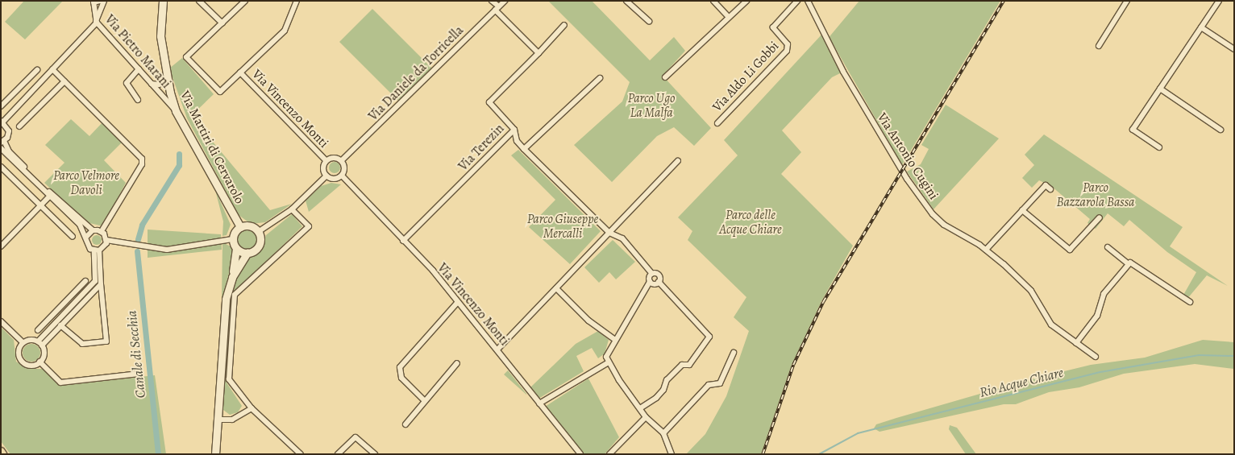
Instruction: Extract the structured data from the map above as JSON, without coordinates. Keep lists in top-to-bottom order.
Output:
{
  "streets": {
    "main road": ["Via Martiri di Cervarolo"],
    "street": [
      "Via Pietro Marani",
      "Via Daniele da Torricella",
      "Via Aldo Li Gobbi",
      "Via Vincenzo Monti",
      "Via Terezin",
      "Via Antonio Cugini"
    ]
  },
  "crossings": [
    ["Via Pietro Marani", "Via Martiri di Cervarolo"],
    ["Via Daniele da Torricella", "Via Vincenzo Monti"],
    ["Via Vincenzo Monti", "Via Terezin"]
  ],
  "water": ["Canale di Secchia", "Rio Acque Chiare"],
  "parks": [
    "Parco Ugo La Malfa",
    "Parco Velmore Davoli",
    "Parco Bazzarola Bassa",
    "Parco delle Acque Chiare",
    "Parco Giuseppe Mercalli"
  ]
}
